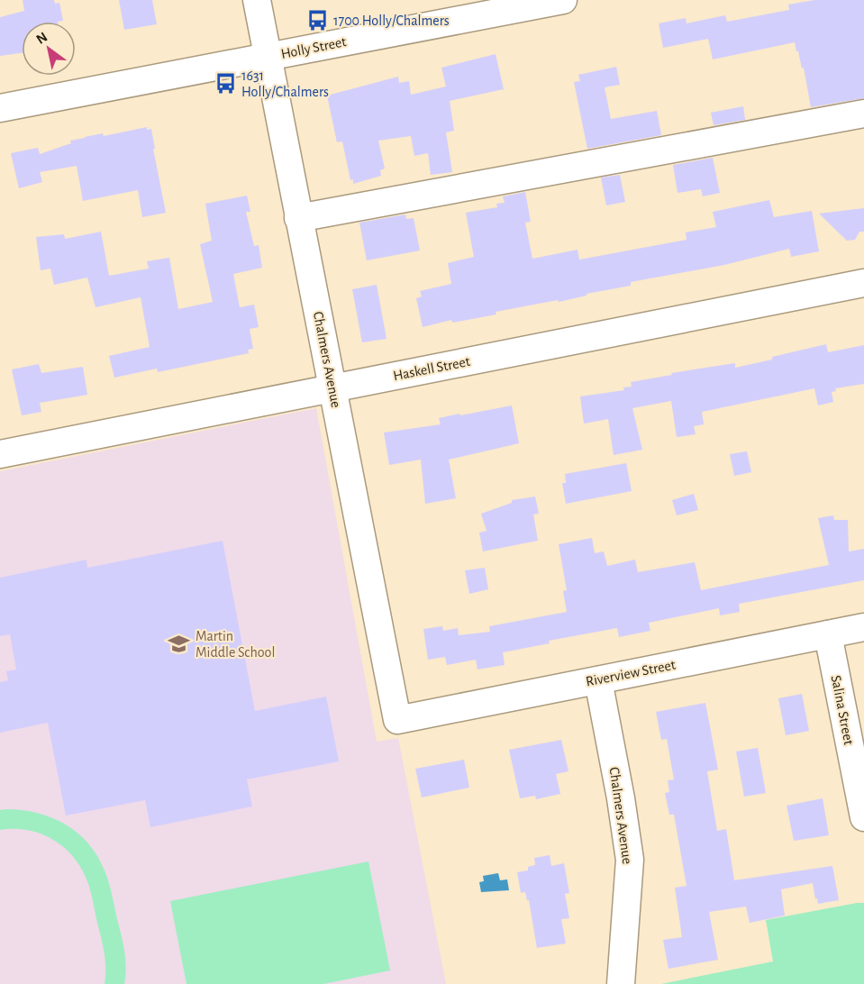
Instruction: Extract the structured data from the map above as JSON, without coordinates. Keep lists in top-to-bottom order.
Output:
{
  "streets": {
    "street": [
      "Holly Street",
      "Chalmers Avenue",
      "Haskell Street",
      "Riverview Street",
      "Salina Street"
    ]
  },
  "crossings": [
    ["Holly Street", "Chalmers Avenue"],
    ["Chalmers Avenue", "Haskell Street"],
    ["Chalmers Avenue", "Riverview Street"],
    ["Riverview Street", "Salina Street"]
  ],
  "places": {
    "bus stop": ["1700 Holly/Chalmers", "1631 Holly/Chalmers"],
    "school or university": ["Martin Middle School"]
  },
  "north": "top left"
}
